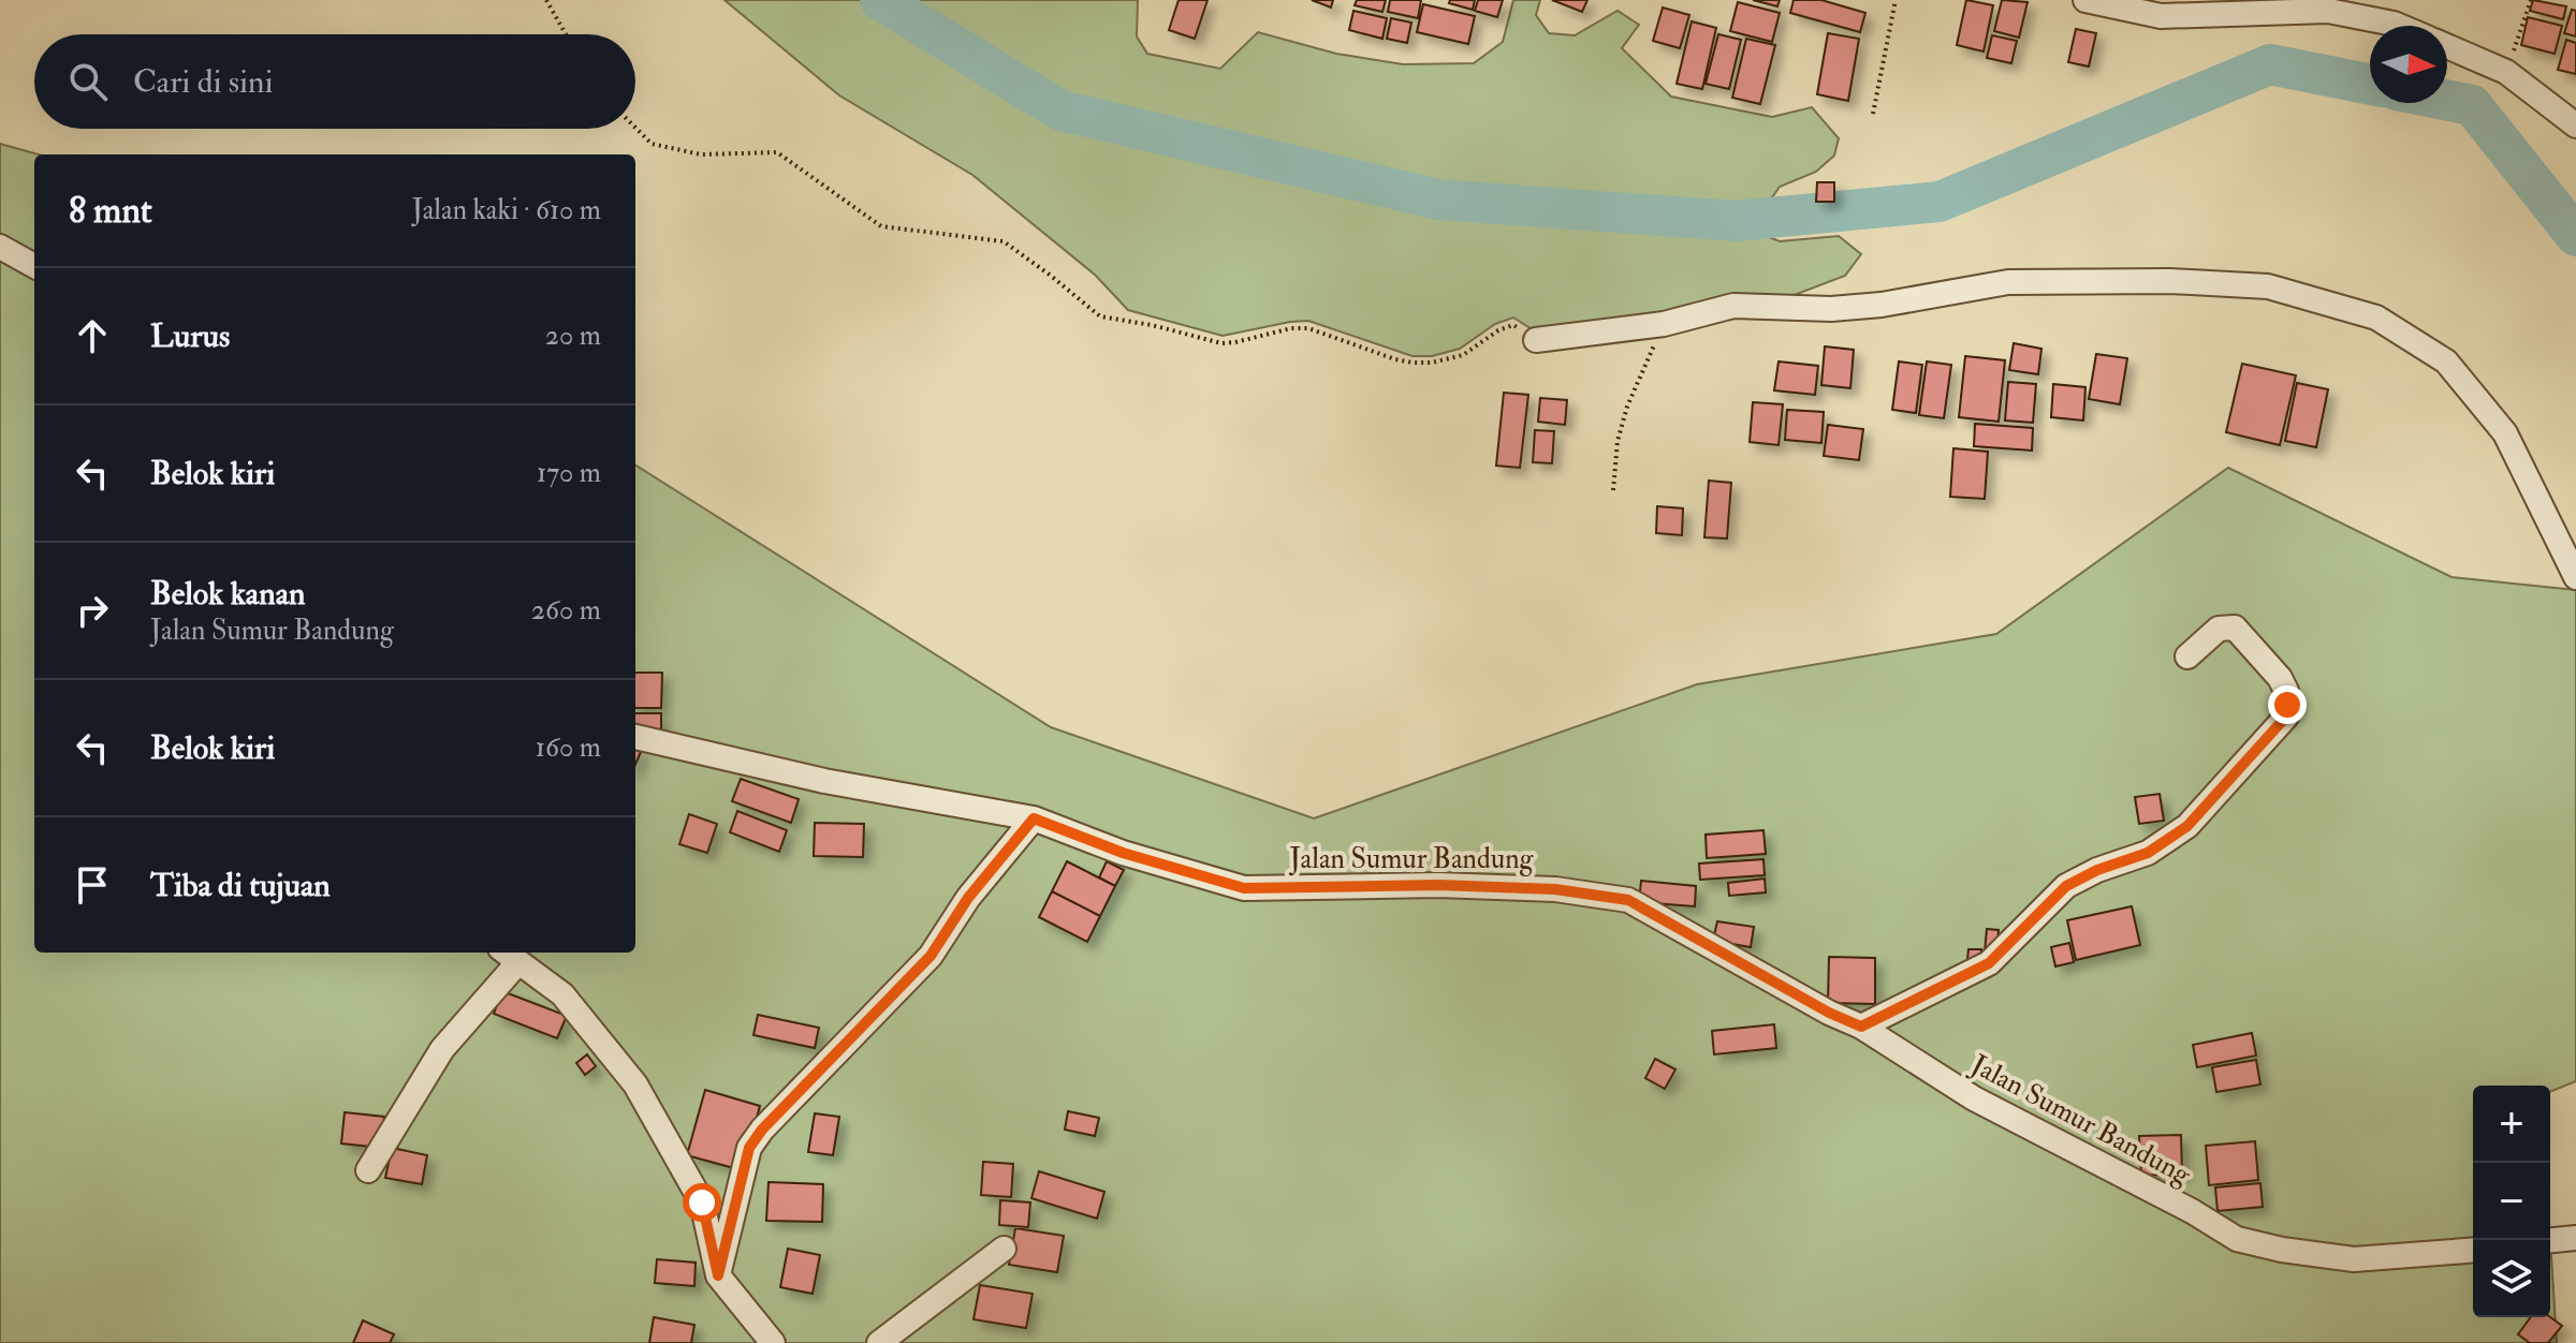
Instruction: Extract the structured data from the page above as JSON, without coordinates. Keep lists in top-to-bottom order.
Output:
{
  "streets": {
    "street": ["Jalan Sumur Bandung"]
  },
  "north": "right",
  "page": {
    "search": "Cari di sini",
    "heading": ["8 mnt", "Jalan kaki · 610 m"],
    "list": [
      ["Lurus", "20 m"],
      ["Belok kiri", "170 m"],
      ["Belok kanan", "Jalan Sumur Bandung", "260 m"],
      ["Belok kiri", "160 m"],
      "Tiba di tujuan"
    ],
    "map_buttons": ["+", "−"]
  }
}
